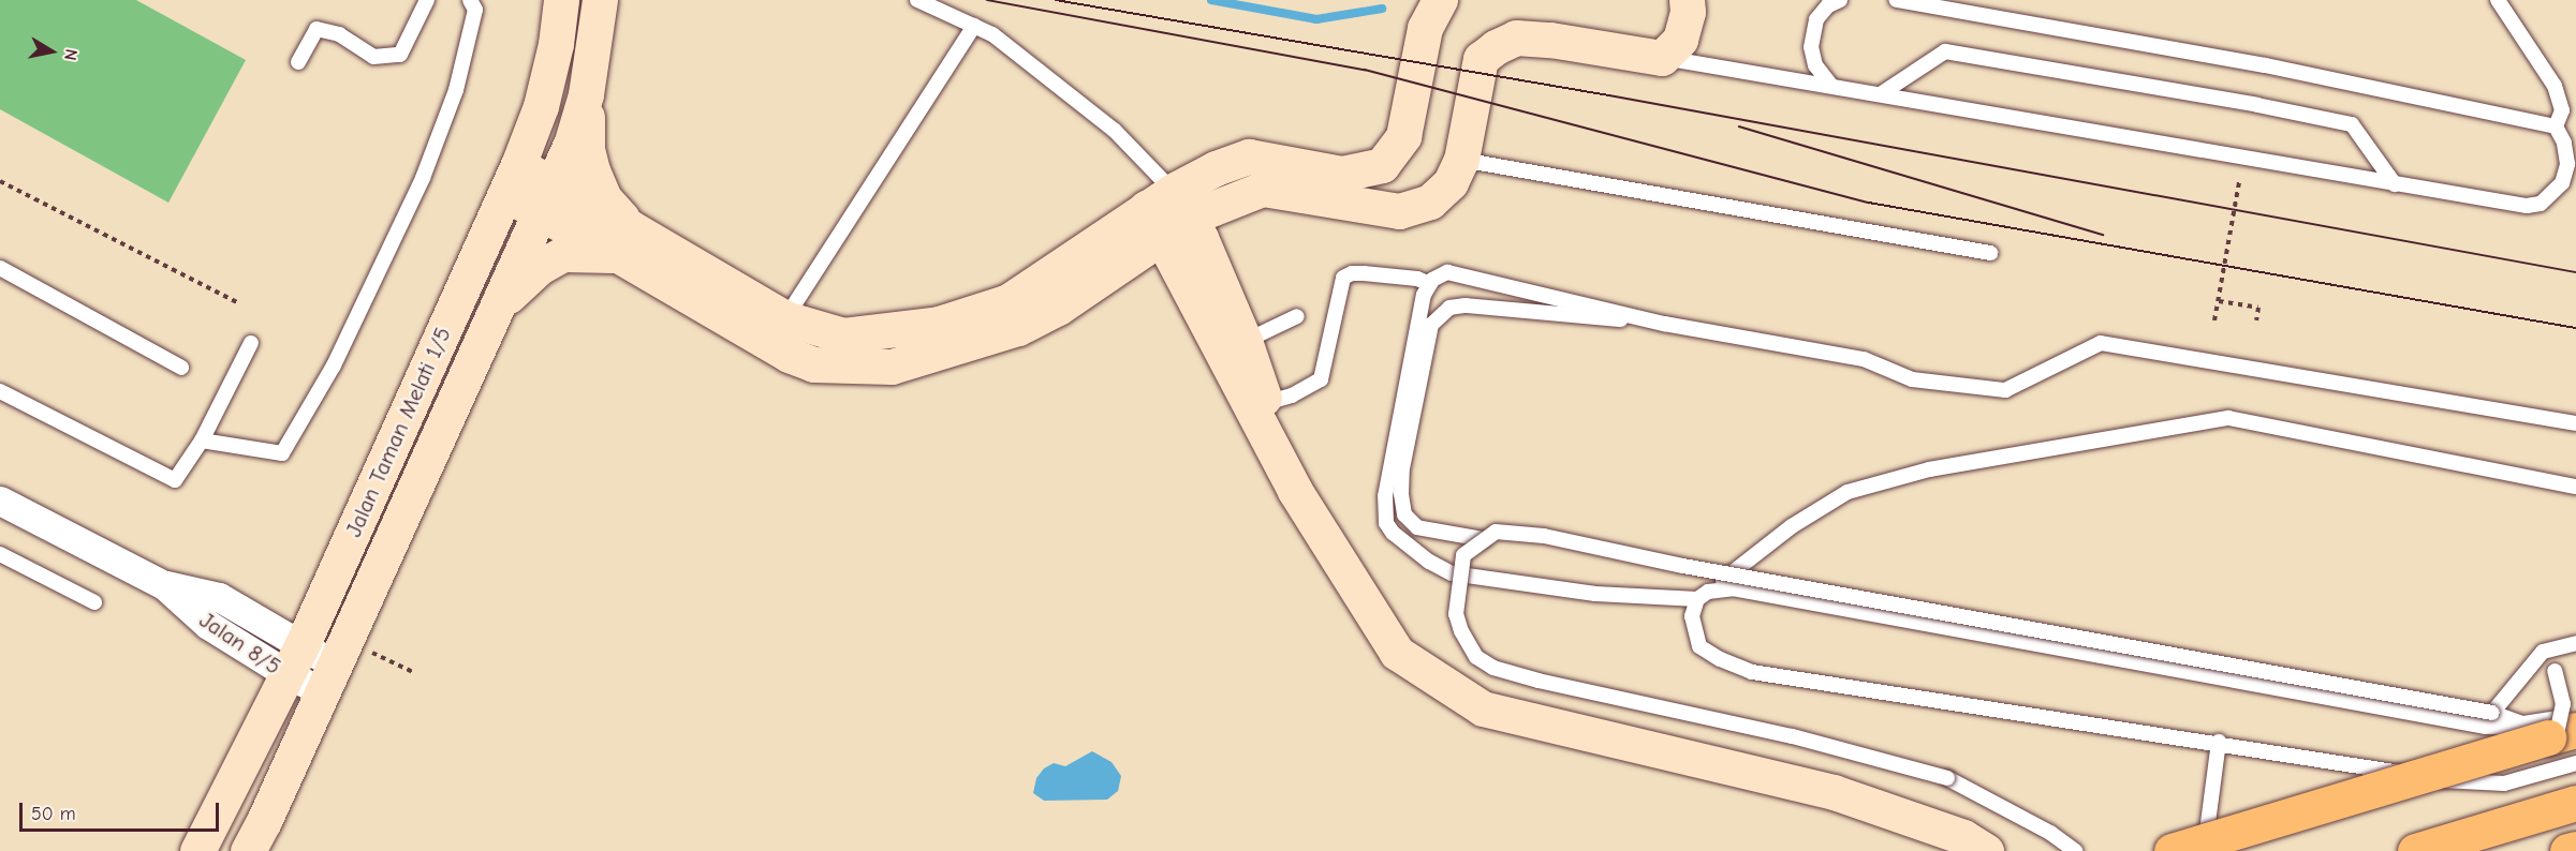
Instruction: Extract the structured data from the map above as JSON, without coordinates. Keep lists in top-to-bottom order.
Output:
{
  "streets": {
    "street": ["Jalan Taman Melati 1/5", "Jalan 8/5"]
  },
  "crossings": [
    ["Jalan Taman Melati 1/5", "Jalan 8/5"]
  ],
  "scale_bar": "50 m",
  "north": "right"
}
